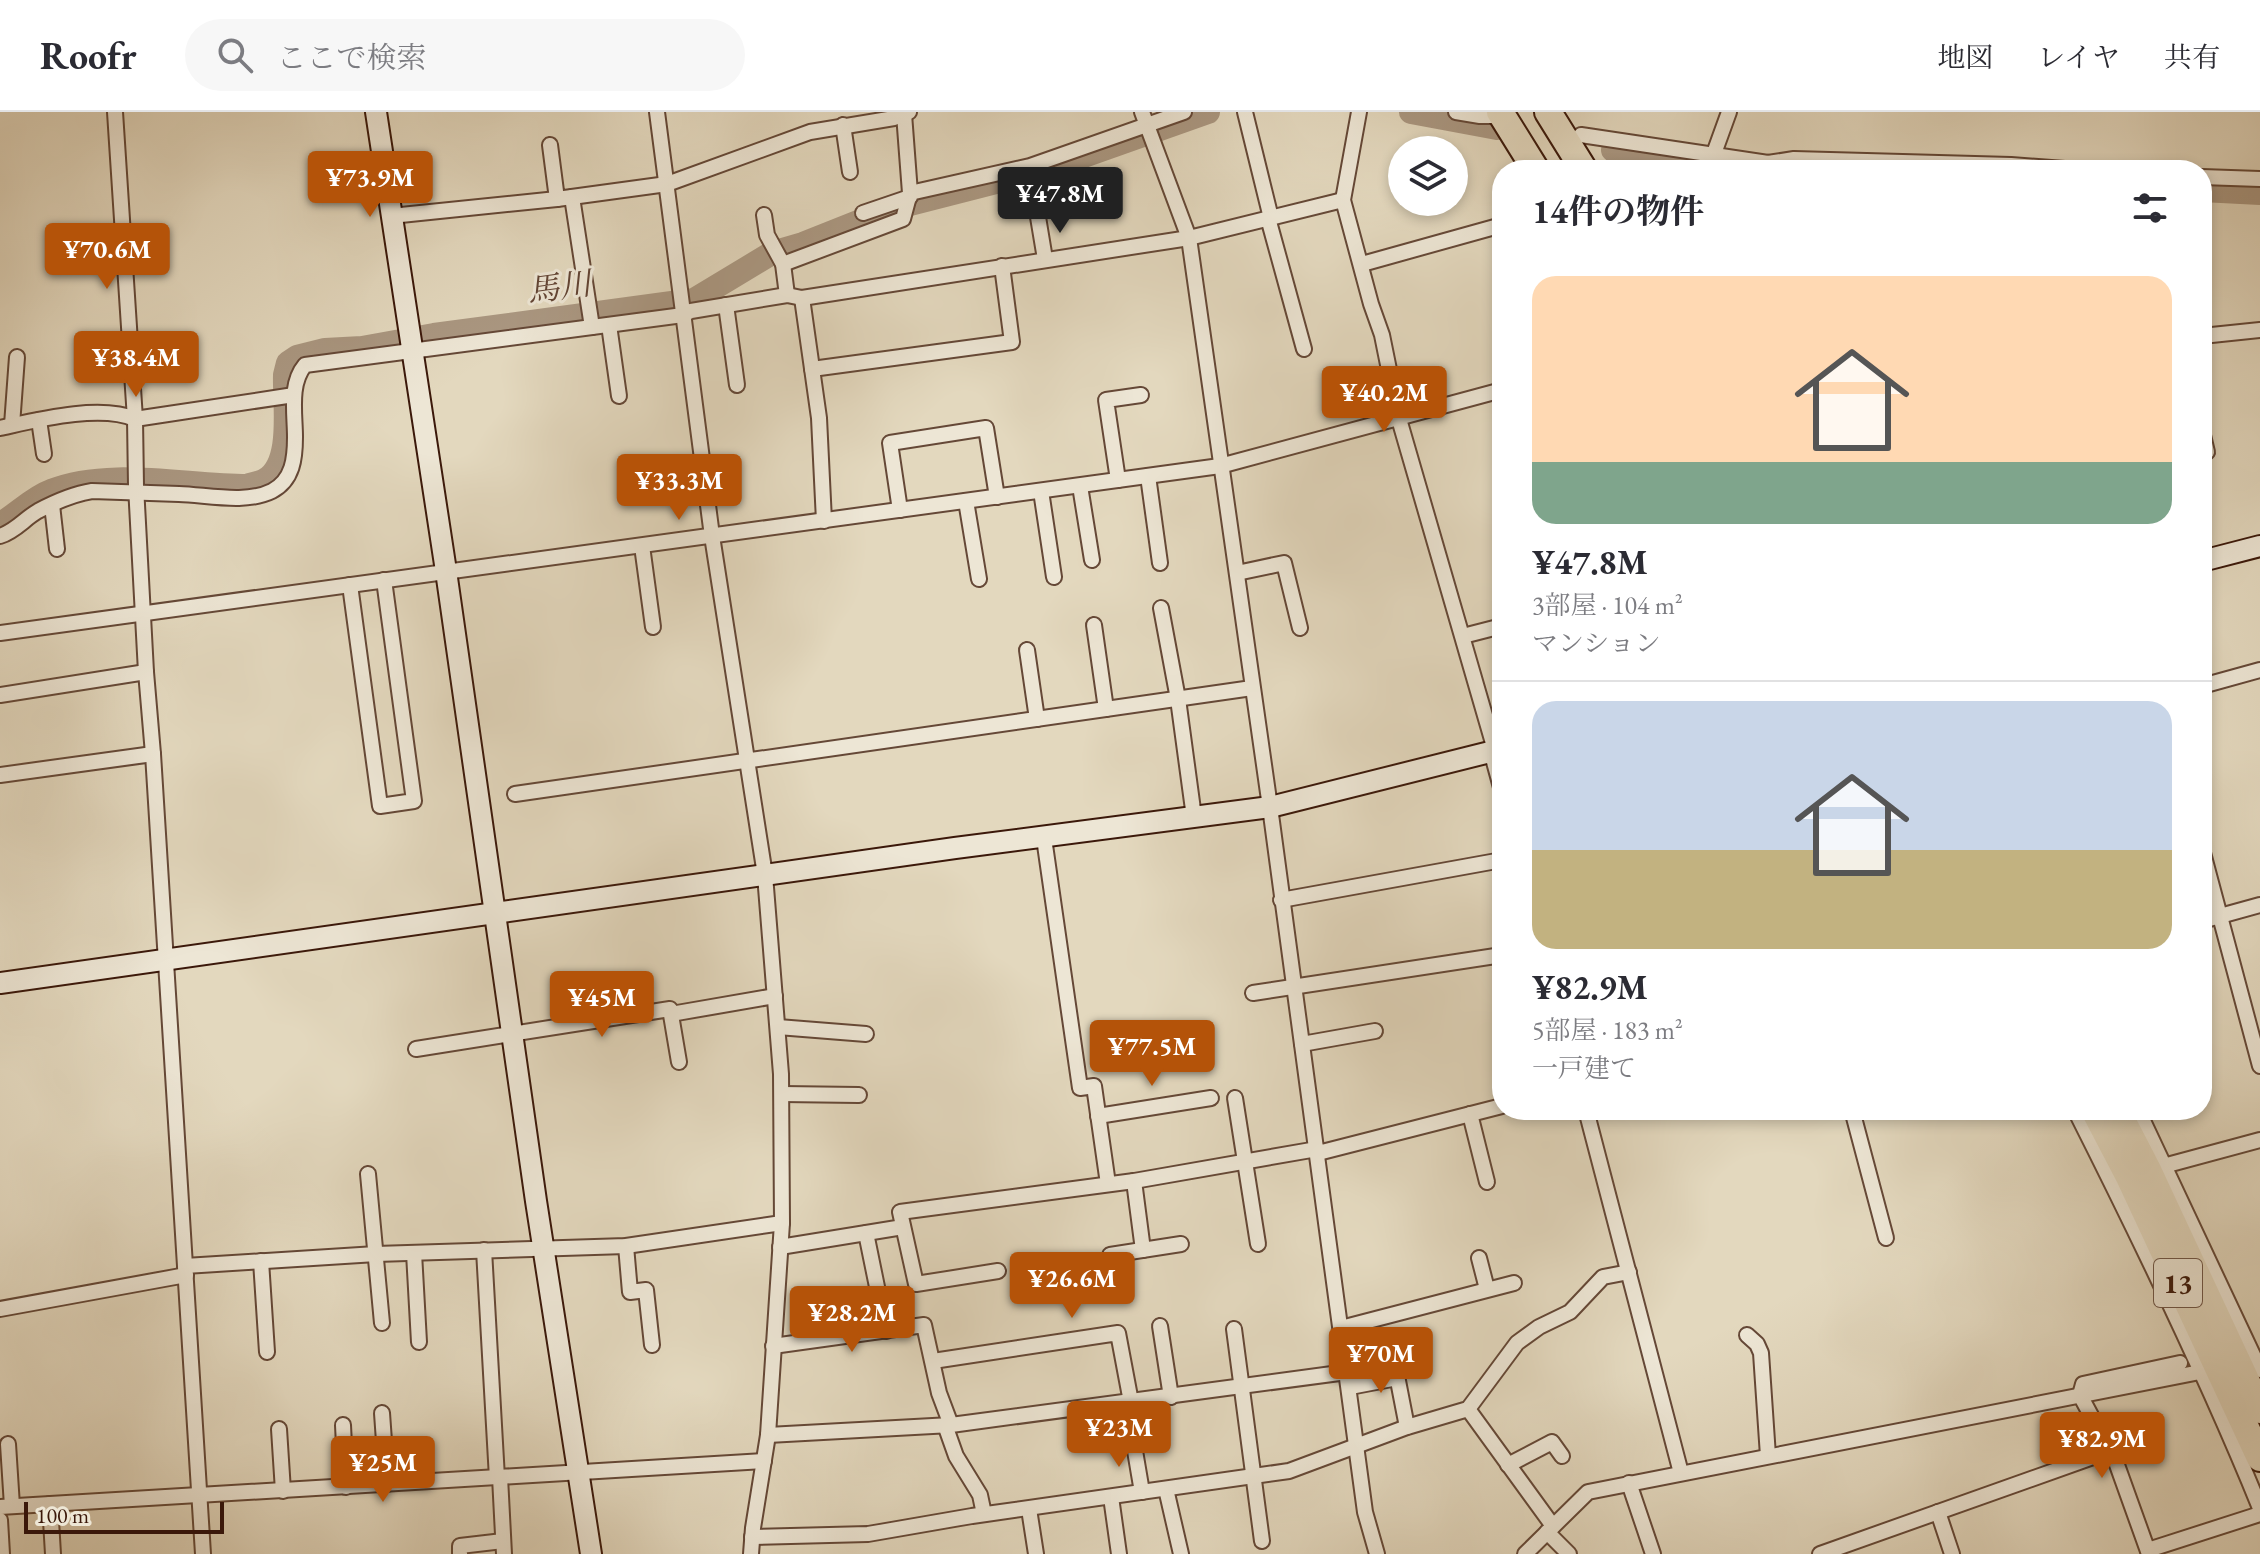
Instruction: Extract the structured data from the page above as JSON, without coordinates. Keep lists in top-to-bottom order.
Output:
{
  "streets": {
    "highway": ["13"]
  },
  "water": ["馬川"],
  "scale_bar": "100 m",
  "page": {
    "header": "Roofr",
    "search": "ここで検索",
    "nav": ["地図", "レイヤ", "共有"],
    "price": [
      "¥73.9M",
      "¥47.8M",
      "¥70.6M",
      "¥38.4M",
      "¥40.2M",
      "¥33.3M",
      "¥45M",
      "¥77.5M",
      "¥26.6M",
      "¥28.2M",
      "¥70M",
      "¥23M",
      "¥82.9M",
      "¥25M"
    ],
    "heading": "14件の物件",
    "list": [
      {
        "name": "¥47.8M",
        "note": "3部屋 · 104 m² · マンション"
      },
      {
        "name": "¥82.9M",
        "note": "5部屋 · 183 m² · 一戸建て"
      }
    ],
    "scale": "100 m"
  }
}
